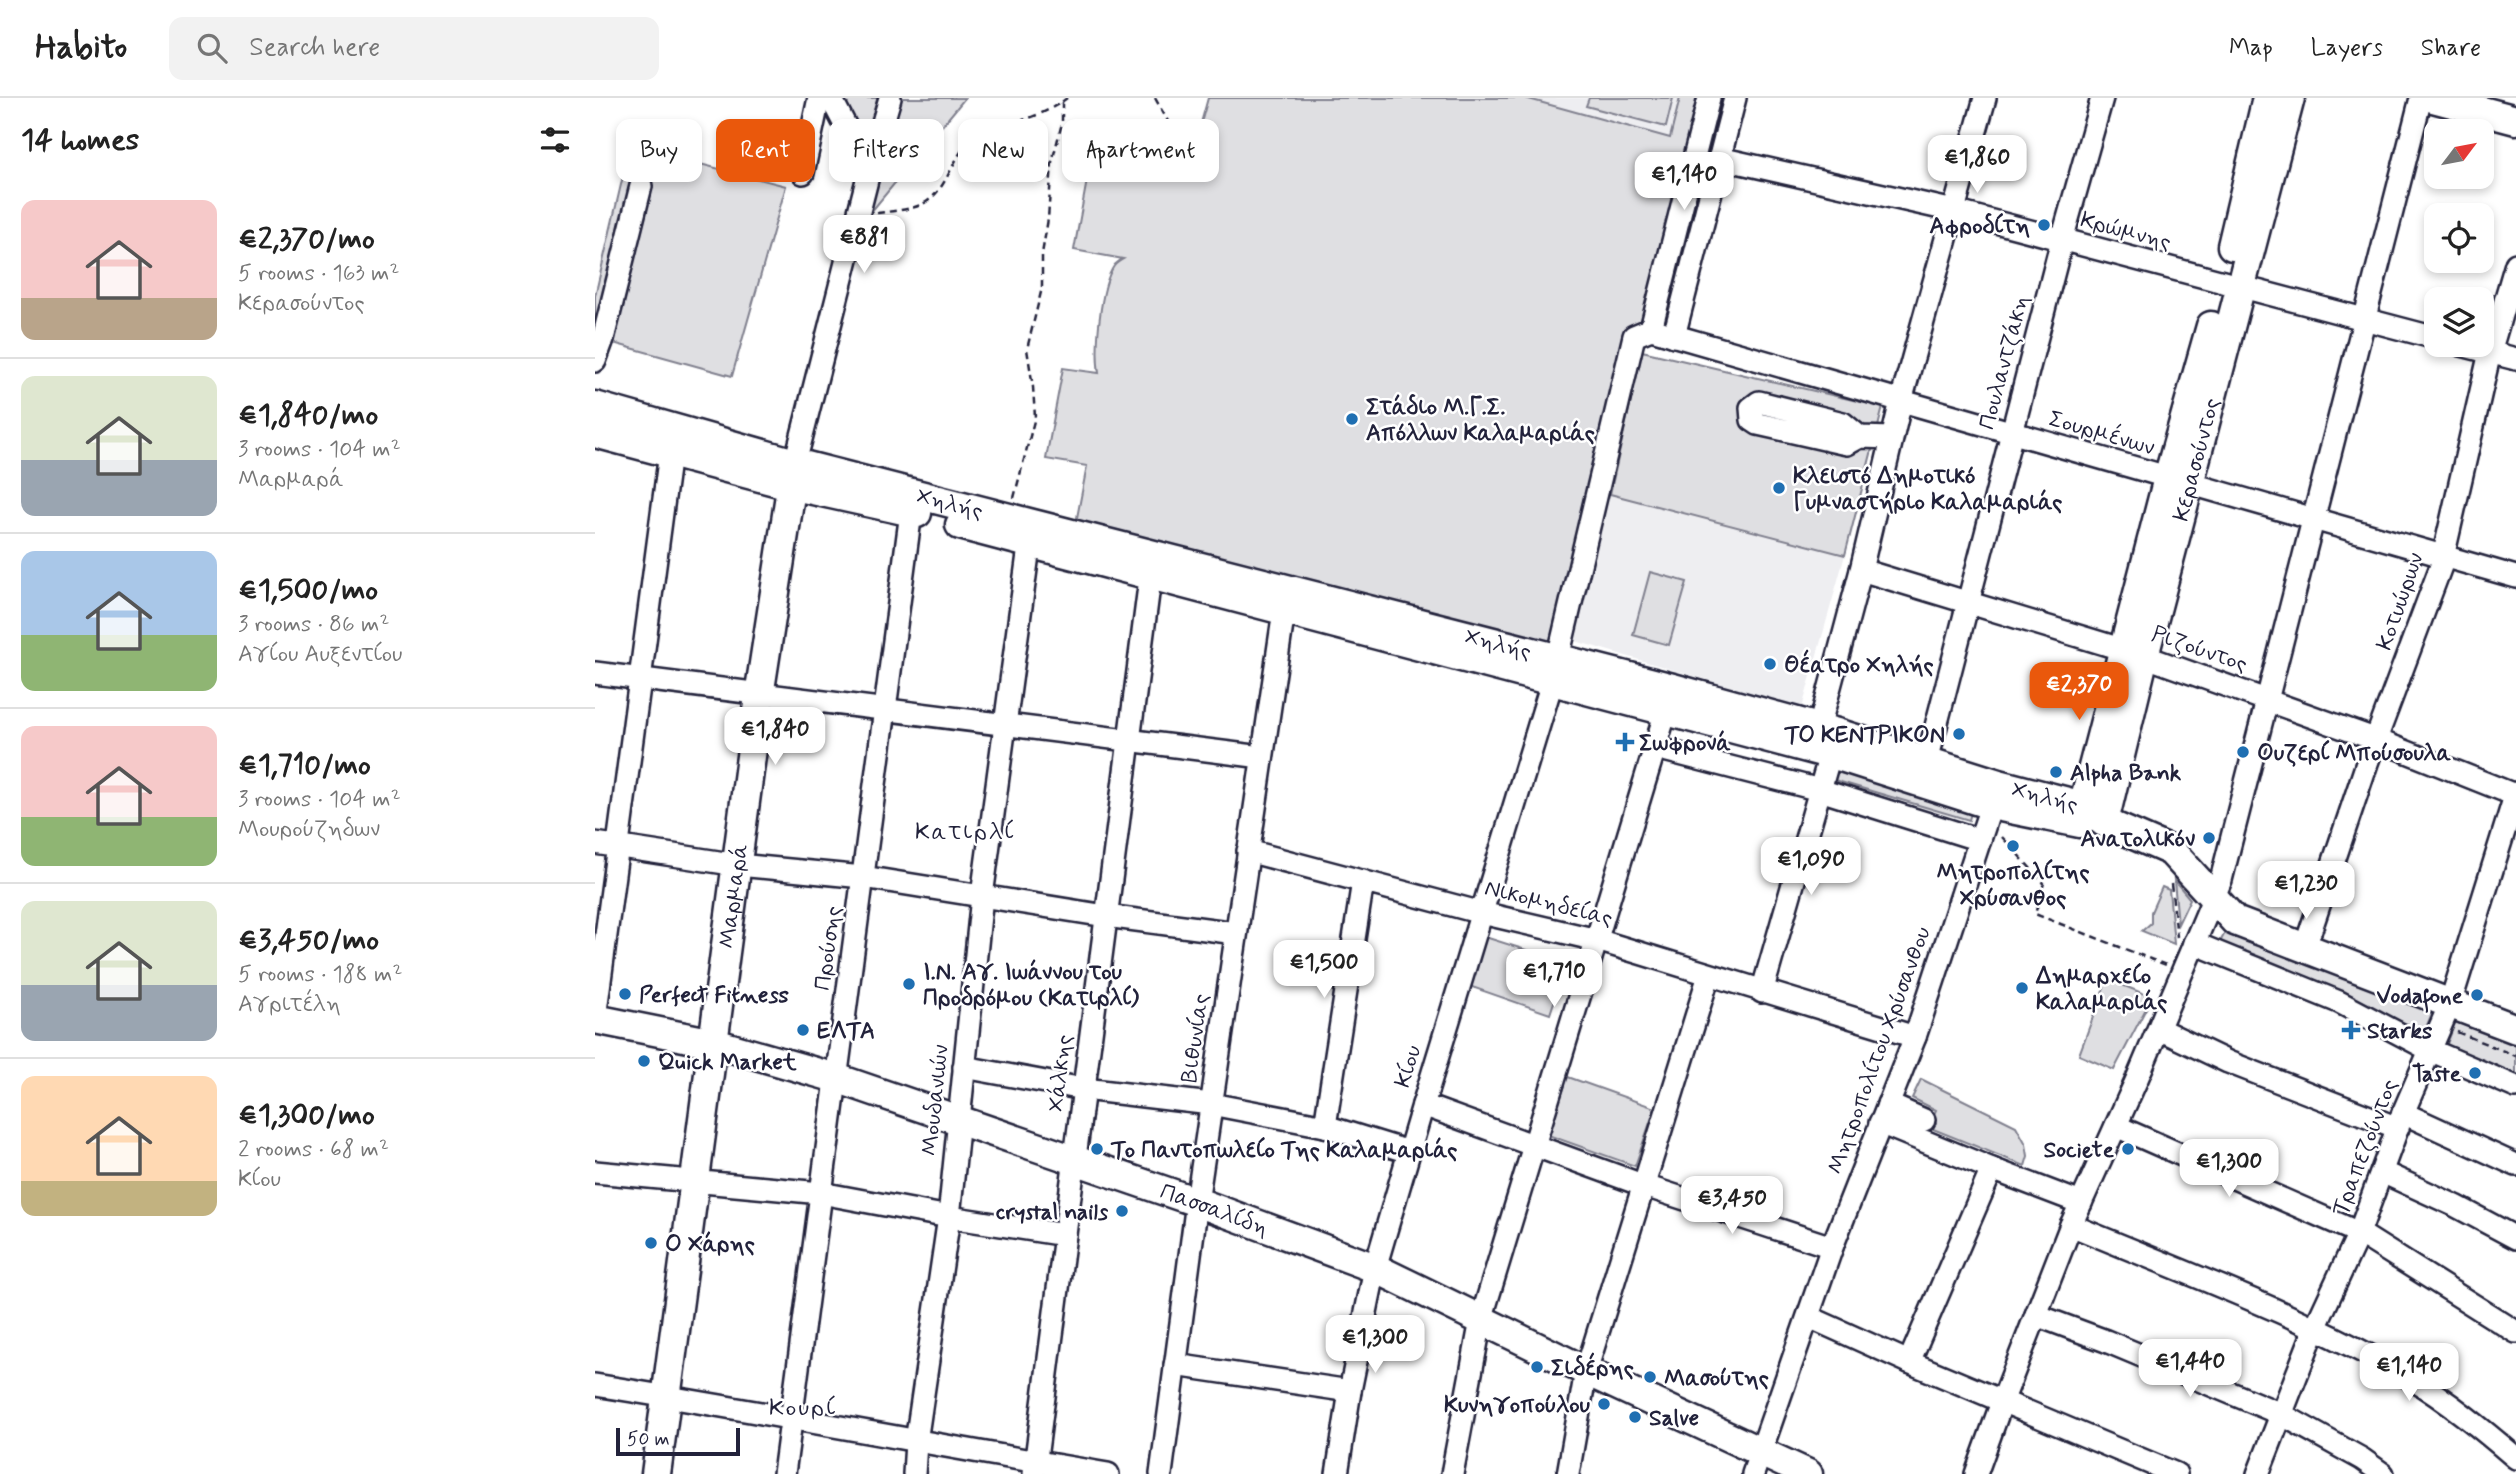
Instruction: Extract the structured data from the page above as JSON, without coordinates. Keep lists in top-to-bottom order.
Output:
{
  "streets": {
    "main road": [
      "Κερασούντος",
      "Χηλής",
      "Μαρμαρά",
      "Πασσαλίδη"
    ],
    "street": [
      "Κρώμνης",
      "Πουλαντζάκη",
      "Σουρμένων",
      "Κοτυώρων",
      "Ριζούντος",
      "Νικομηδείας",
      "Προύσης",
      "Βιθυνίας",
      "Μητροπολίτου Χρύσανθου",
      "Κίου",
      "Χάλκης",
      "Μουδανιών",
      "Τραπεζούντος"
    ]
  },
  "crossings": [
    ["Κρώμνης", "Πουλαντζάκη"],
    ["Κρώμνης", "Κερασούντος"],
    ["Πουλαντζάκη", "Σουρμένων"],
    ["Πουλαντζάκη", "Χηλής"],
    ["Πουλαντζάκη", "Ριζούντος"],
    ["Σουρμένων", "Κερασούντος"],
    ["Σουρμένων", "Κοτυώρων"],
    ["Σουρμένων", "Κίου"],
    ["Κερασούντος", "Χηλής"],
    ["Κερασούντος", "Ριζούντος"],
    ["Χηλής", "Μαρμαρά"],
    ["Χηλής", "Προύσης"],
    ["Χηλής", "Βιθυνίας"],
    ["Χηλής", "Μητροπολίτου Χρύσανθου"],
    ["Χηλής", "Κίου"],
    ["Χηλής", "Χάλκης"],
    ["Χηλής", "Μουδανιών"],
    ["Κοτυώρων", "Ριζούντος"],
    ["Ριζούντος", "Τραπεζούντος"],
    ["Μαρμαρά", "Πασσαλίδη"],
    ["Νικομηδείας", "Βιθυνίας"],
    ["Νικομηδείας", "Μητροπολίτου Χρύσανθου"],
    ["Νικομηδείας", "Κίου"],
    ["Προύσης", "Πασσαλίδη"],
    ["Βιθυνίας", "Πασσαλίδη"],
    ["Μητροπολίτου Χρύσανθου", "Πασσαλίδη"],
    ["Κίου", "Πασσαλίδη"],
    ["Χάλκης", "Πασσαλίδη"],
    ["Μουδανιών", "Πασσαλίδη"]
  ],
  "districts": ["Κατιρλί", "Κουρί"],
  "places": {
    "other": [
      "Αφροδίτη",
      "Στάδιο Μ.Γ.Σ. Απόλλων Καλαμαριάς",
      "Κλειστό Δημοτικό Γυμναστήριο Καλαμαριάς",
      "Θέατρο Χηλής",
      "ΤΟ ΚΕΝΤΡΙΚΟΝ",
      "Ουζερί Μπούσουλα",
      "Alpha Bank",
      "Ανατολικόν",
      "Μητροπολίτης Χρύσανθος",
      "Ι.Ν. Αγ. Ιωάννου του Προδρόμου (Κατιρλί)",
      "Δημαρχείο Καλαμαριάς",
      "Perfect Fitness",
      "Vodafone",
      "ΕΛΤΑ",
      "Quick Market",
      "Taste",
      "Το Παντοπωλείο Της Καλαμαριάς",
      "Societe",
      "crystal nails",
      "Ο Χάρης",
      "Σιδέρης",
      "Μασούτης",
      "Κυνηγοπούλου",
      "Salve"
    ],
    "health": ["Σωφρονά", "Starks"]
  },
  "scale_bar": "50 m",
  "north": "top right",
  "page": {
    "header": "Habito",
    "search": "Search here",
    "nav": ["Map", "Layers", "Share"],
    "heading": "14 homes",
    "chip": [
      "Buy",
      "Rent",
      "Filters",
      "New",
      "Apartment"
    ],
    "price": [
      "€1,860",
      "€1,140",
      "€881",
      "€2,370",
      "€1,840",
      "€1,090",
      "€1,230",
      "€1,500",
      "€1,710",
      "€1,300",
      "€3,450",
      "€1,300",
      "€1,440",
      "€1,140"
    ],
    "list": [
      {
        "name": "€2,370/mo",
        "note": "5 rooms · 163 m² · Κερασούντος"
      },
      {
        "name": "€1,840/mo",
        "note": "3 rooms · 104 m² · Μαρμαρά"
      },
      {
        "name": "€1,500/mo",
        "note": "3 rooms · 86 m² · Αγίου Αυξεντίου"
      },
      {
        "name": "€1,710/mo",
        "note": "3 rooms · 104 m² · Μουρούζηδων"
      },
      {
        "name": "€3,450/mo",
        "note": "5 rooms · 188 m² · Αγριτέλη"
      },
      {
        "name": "€1,300/mo",
        "note": "2 rooms · 68 m² · Κίου"
      }
    ],
    "scale": "50 m"
  }
}
